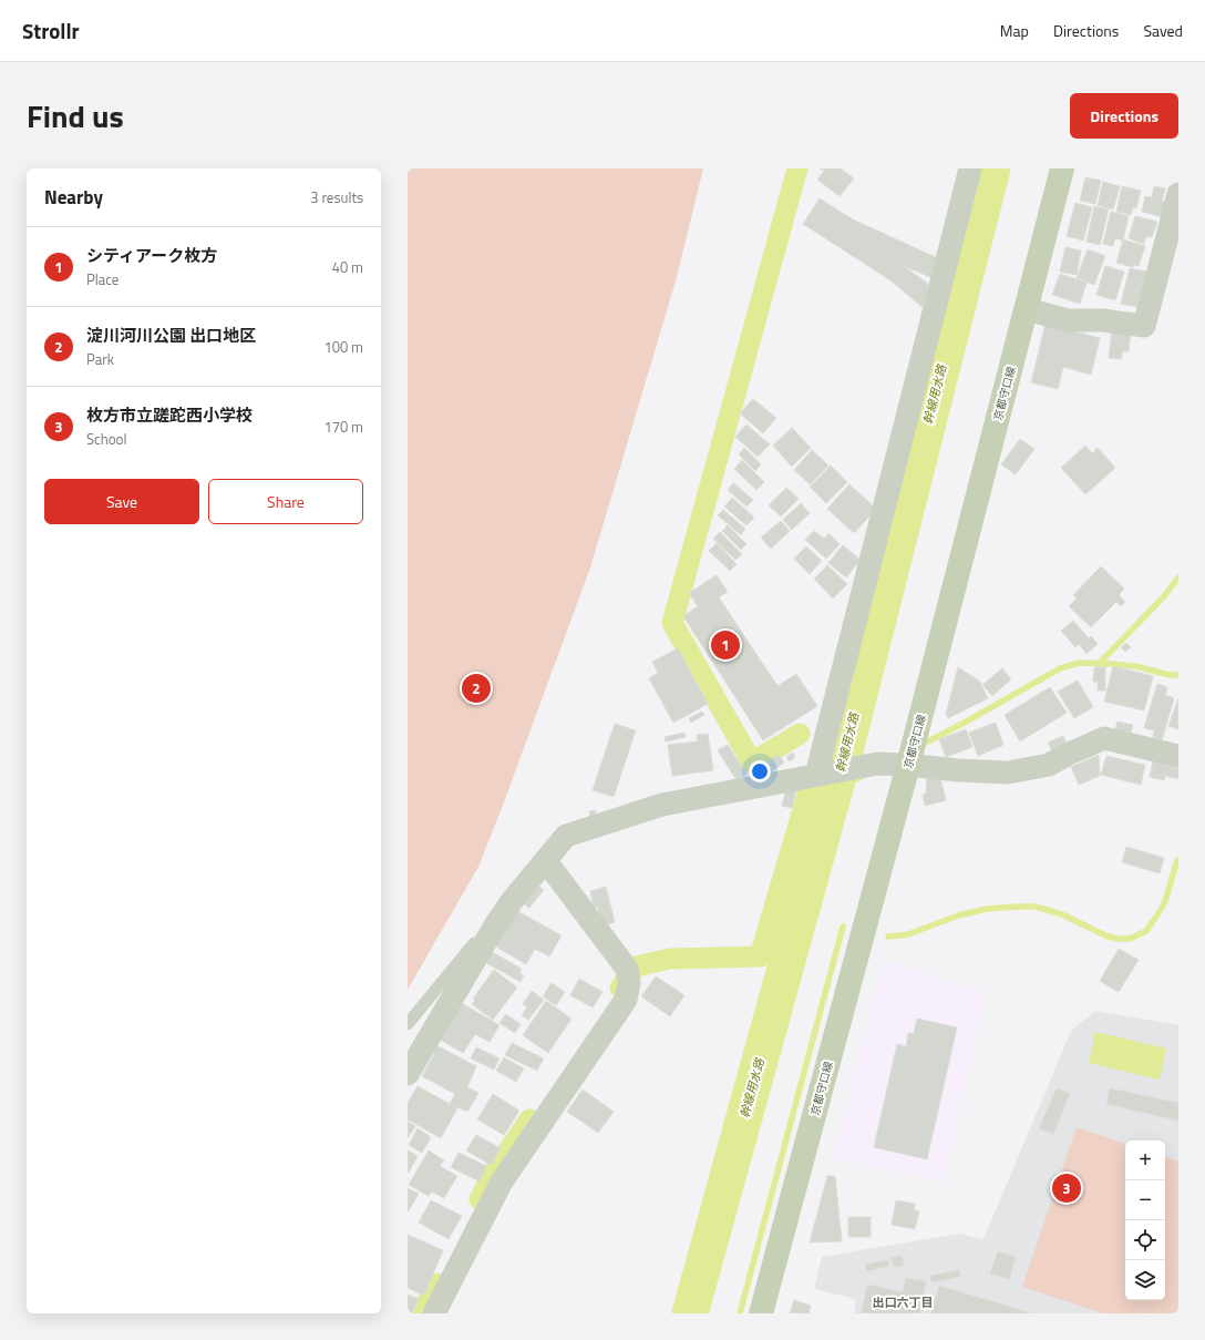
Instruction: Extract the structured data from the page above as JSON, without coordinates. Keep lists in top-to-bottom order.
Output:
{
  "streets": {
    "main road": ["京都守口線"]
  },
  "districts": ["出口六丁目"],
  "water": ["幹線用水路"],
  "page": {
    "header": "Strollr",
    "nav": ["Map", "Directions", "Saved"],
    "title": "Find us",
    "buttons": [
      "Directions",
      ["Save", "Share"]
    ],
    "heading": ["Nearby", "3 results"],
    "list": [
      {
        "mark": "1",
        "name": "シティアーク枚方",
        "note": "Place",
        "value": "40 m"
      },
      {
        "mark": "2",
        "name": "淀川河川公園 出口地区",
        "note": "Park",
        "value": "100 m"
      },
      {
        "mark": "3",
        "name": "枚方市立蹉跎西小学校",
        "note": "School",
        "value": "170 m"
      }
    ],
    "pins": ["1", "2", "3"],
    "map_buttons": ["+", "−"]
  }
}
